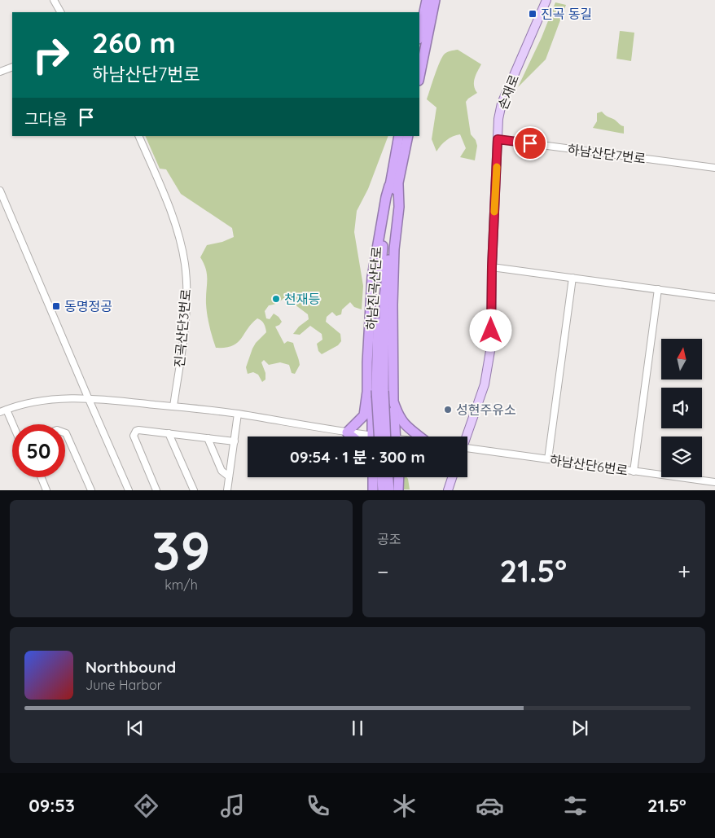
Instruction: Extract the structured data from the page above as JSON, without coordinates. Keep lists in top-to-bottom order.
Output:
{
  "streets": {
    "highway": ["하남진곡산단로"],
    "main road": ["손재로"],
    "street": ["하남산단7번로", "진곡산단3번로", "하남산단6번로"]
  },
  "crossings": [
    ["손재로", "하남산단7번로"]
  ],
  "places": {
    "transit": ["진곡 동길", "동명정공"],
    "other": ["천재등", "성현주유소"]
  },
  "north": "top",
  "page": {
    "turn": ["260 m", "하남산단7번로"],
    "then": "그다음",
    "limit": "50",
    "trip": "09:54 · 1 분 · 300 m",
    "tile": [
      ["39", "km/h"],
      "공조"
    ],
    "heat": ["−", "21.5°", "+"],
    "song": ["Northbound", "June Harbor"],
    "tabs": ["09:53", "21.5°"]
  }
}
